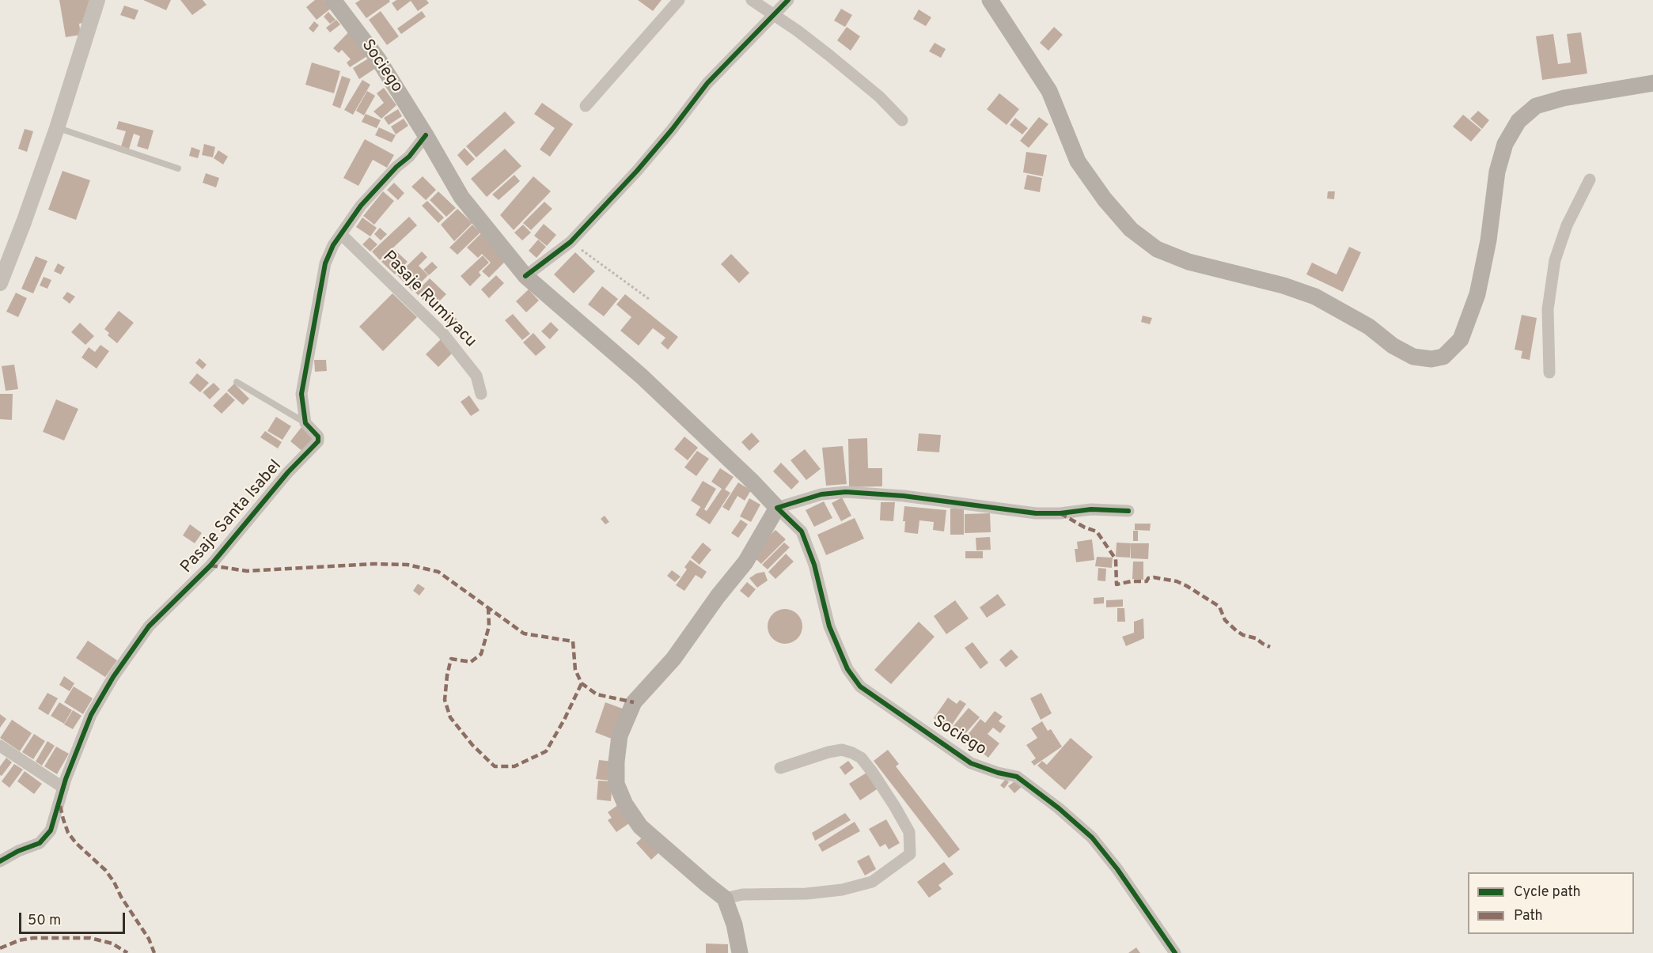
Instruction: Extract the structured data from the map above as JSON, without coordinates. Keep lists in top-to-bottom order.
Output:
{
  "streets": {
    "main road": ["Sociego"],
    "street": ["Pasaje Rumiyacu", "Pasaje Santa Isabel"]
  },
  "crossings": [
    ["Sociego", "Pasaje Santa Isabel"],
    ["Pasaje Rumiyacu", "Pasaje Santa Isabel"]
  ],
  "legend": ["Cycle path", "Path"],
  "scale_bar": "50 m"
}
